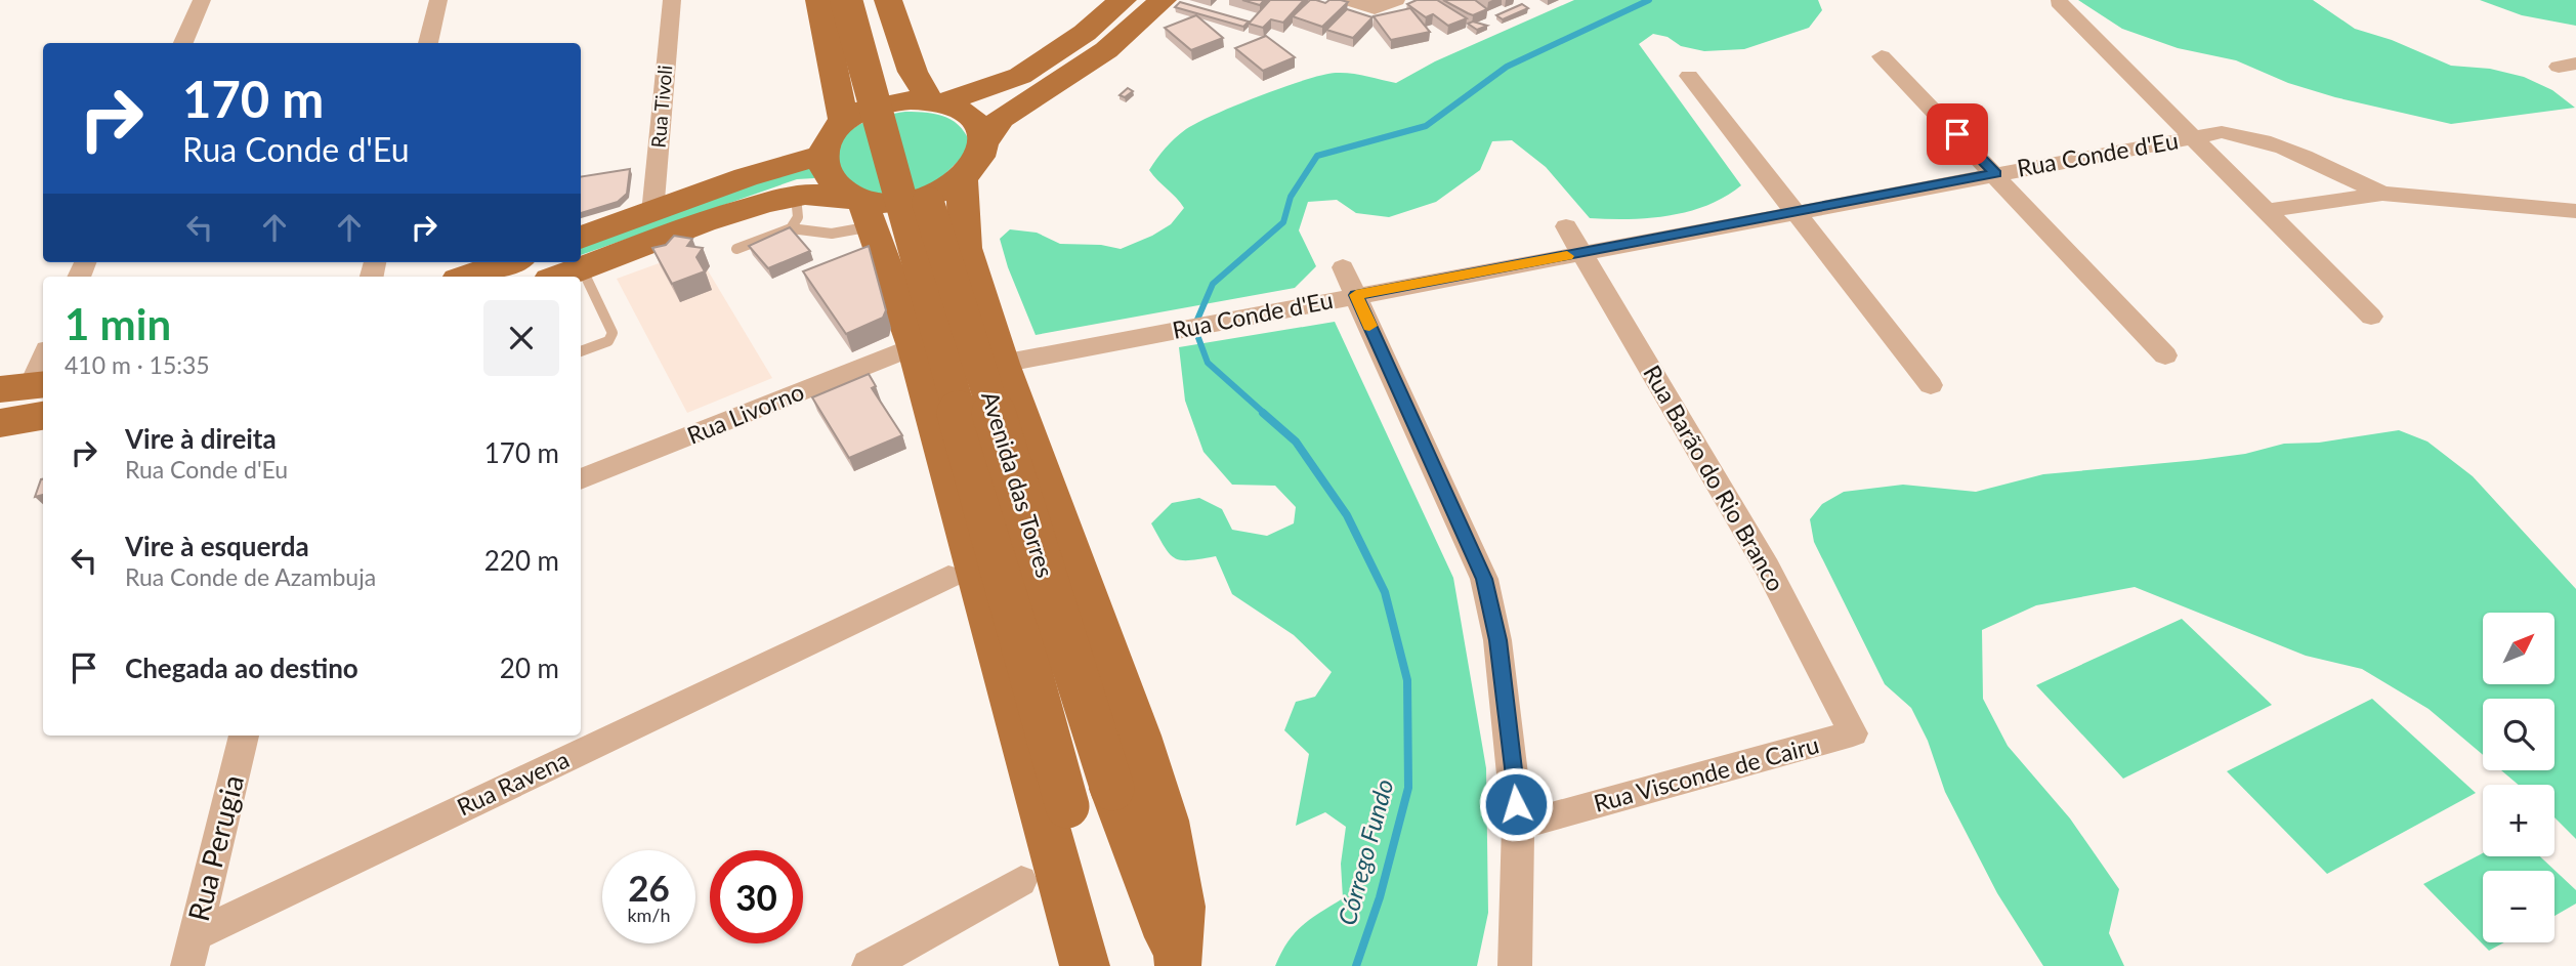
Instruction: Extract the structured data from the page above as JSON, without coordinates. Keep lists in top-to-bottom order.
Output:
{
  "streets": {
    "main road": ["Avenida das Torres"],
    "street": [
      "Rua Tivoli",
      "Rua Conde d'Eu",
      "Rua Livorno",
      "Rua Barão do Rio Branco",
      "Rua Visconde de Cairu",
      "Rua Ravena",
      "Rua Perugia"
    ]
  },
  "crossings": [
    ["Rua Conde d'Eu", "Rua Barão do Rio Branco"],
    ["Rua Barão do Rio Branco", "Rua Visconde de Cairu"],
    ["Rua Ravena", "Rua Perugia"]
  ],
  "water": ["Córrego Fundo"],
  "north": "top right",
  "page": {
    "turn": ["170 m", "Rua Conde d'Eu"],
    "heading": ["1 min", "410 m · 15:35"],
    "list": [
      {
        "name": "Vire à direita",
        "note": "Rua Conde d'Eu",
        "value": "170 m"
      },
      {
        "name": "Vire à esquerda",
        "note": "Rua Conde de Azambuja",
        "value": "220 m"
      },
      {
        "name": "Chegada ao destino",
        "value": "20 m"
      }
    ],
    "map_buttons": ["+", "−"],
    "speed": "26 km/h",
    "limit": "30"
  }
}
